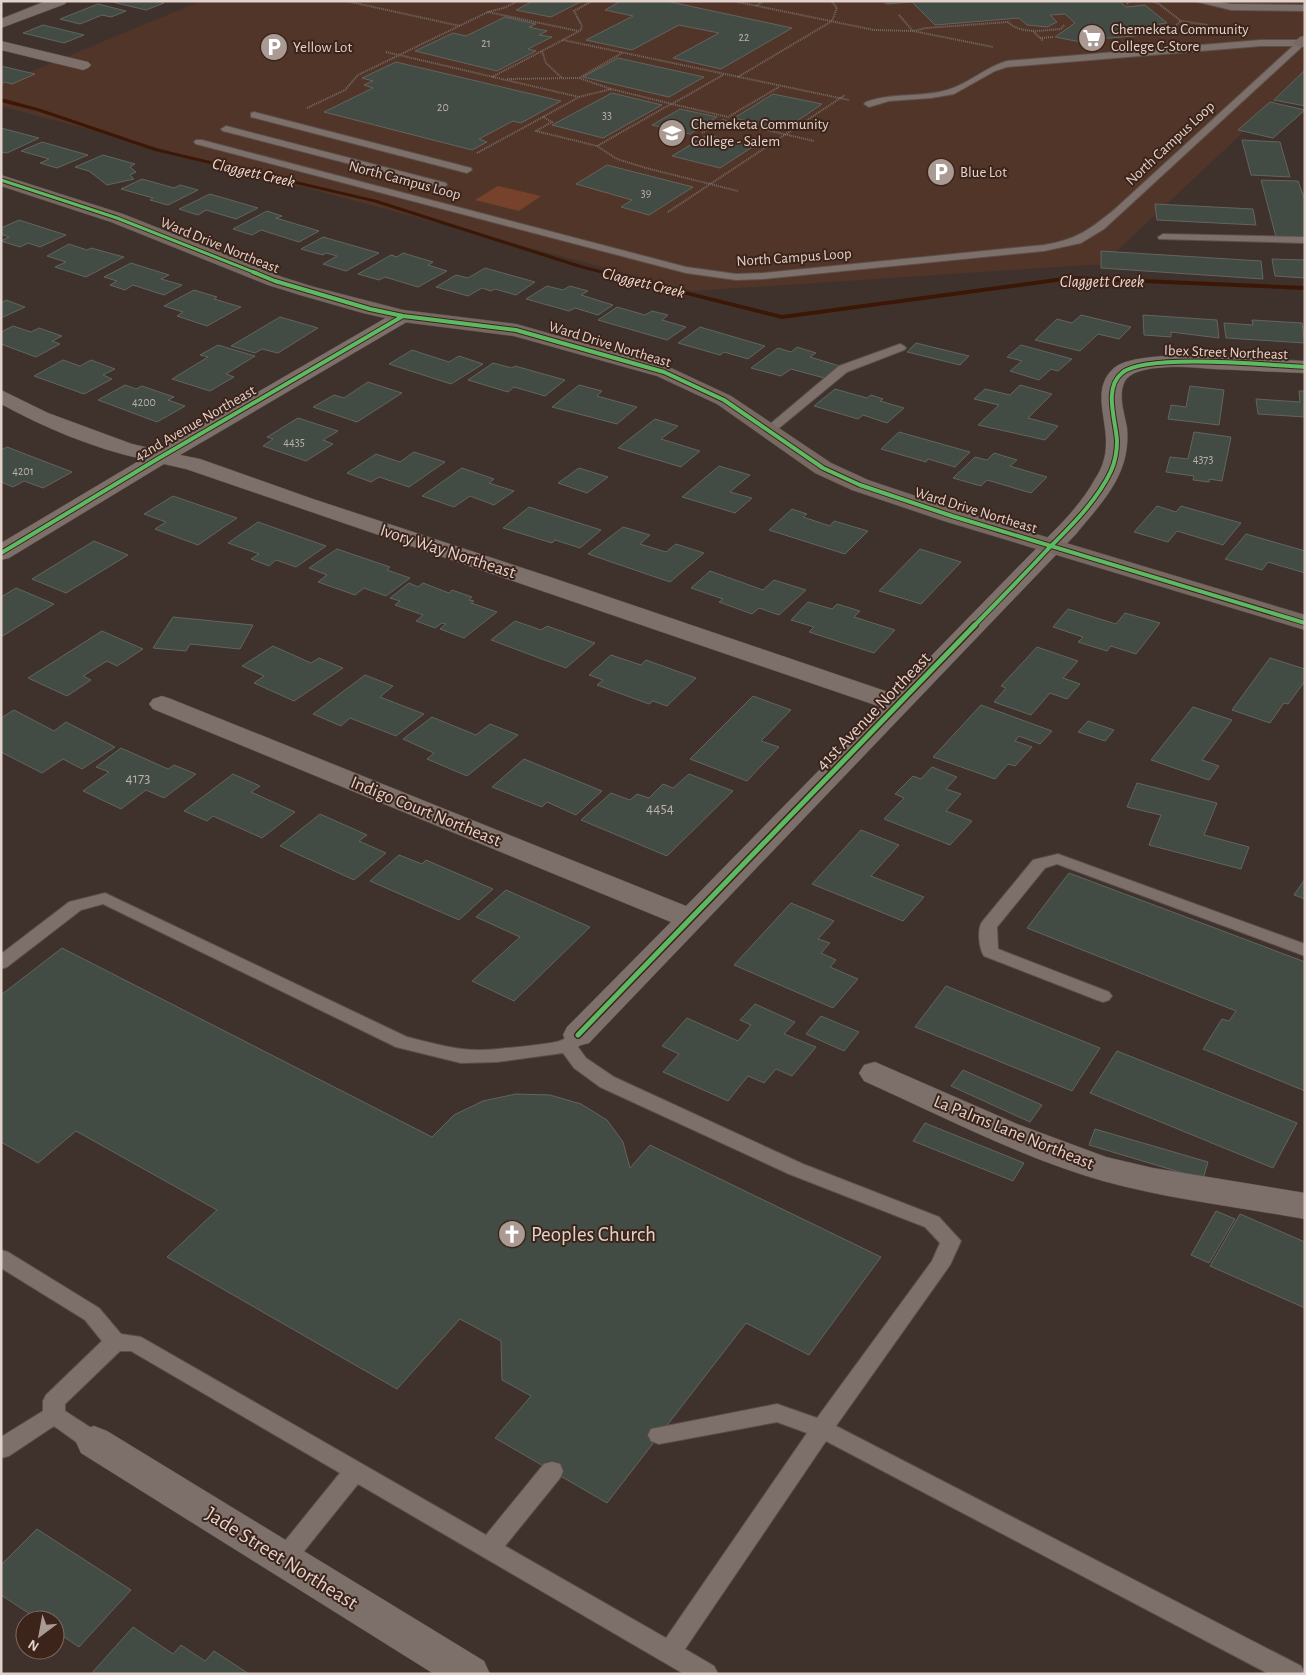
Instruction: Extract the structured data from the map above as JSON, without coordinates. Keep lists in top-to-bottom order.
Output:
{
  "streets": {
    "street": [
      "Ward Drive Northeast",
      "Ibex Street Northeast",
      "42nd Avenue Northeast",
      "Ivory Way Northeast",
      "41st Avenue Northeast",
      "Indigo Court Northeast",
      "La Palms Lane Northeast",
      "Jade Street Northeast"
    ],
    "lane": ["North Campus Loop"]
  },
  "crossings": [
    ["Ward Drive Northeast", "42nd Avenue Northeast"],
    ["Ward Drive Northeast", "41st Avenue Northeast"],
    ["Ibex Street Northeast", "41st Avenue Northeast"],
    ["42nd Avenue Northeast", "Ivory Way Northeast"],
    ["Ivory Way Northeast", "41st Avenue Northeast"],
    ["41st Avenue Northeast", "Indigo Court Northeast"]
  ],
  "water": ["Claggett Creek"],
  "places": {
    "supermarket": ["Chemeketa Community College C-Store"],
    "parking": ["Yellow Lot", "Blue Lot"],
    "school or university": ["Chemeketa Community College - Salem"],
    "church": ["Peoples Church"]
  },
  "house_numbers": [
    "22",
    "21",
    "20",
    "33",
    "39",
    "4200",
    "4435",
    "4373",
    "4201",
    "4173",
    "4454"
  ],
  "north": "bottom left"
}
